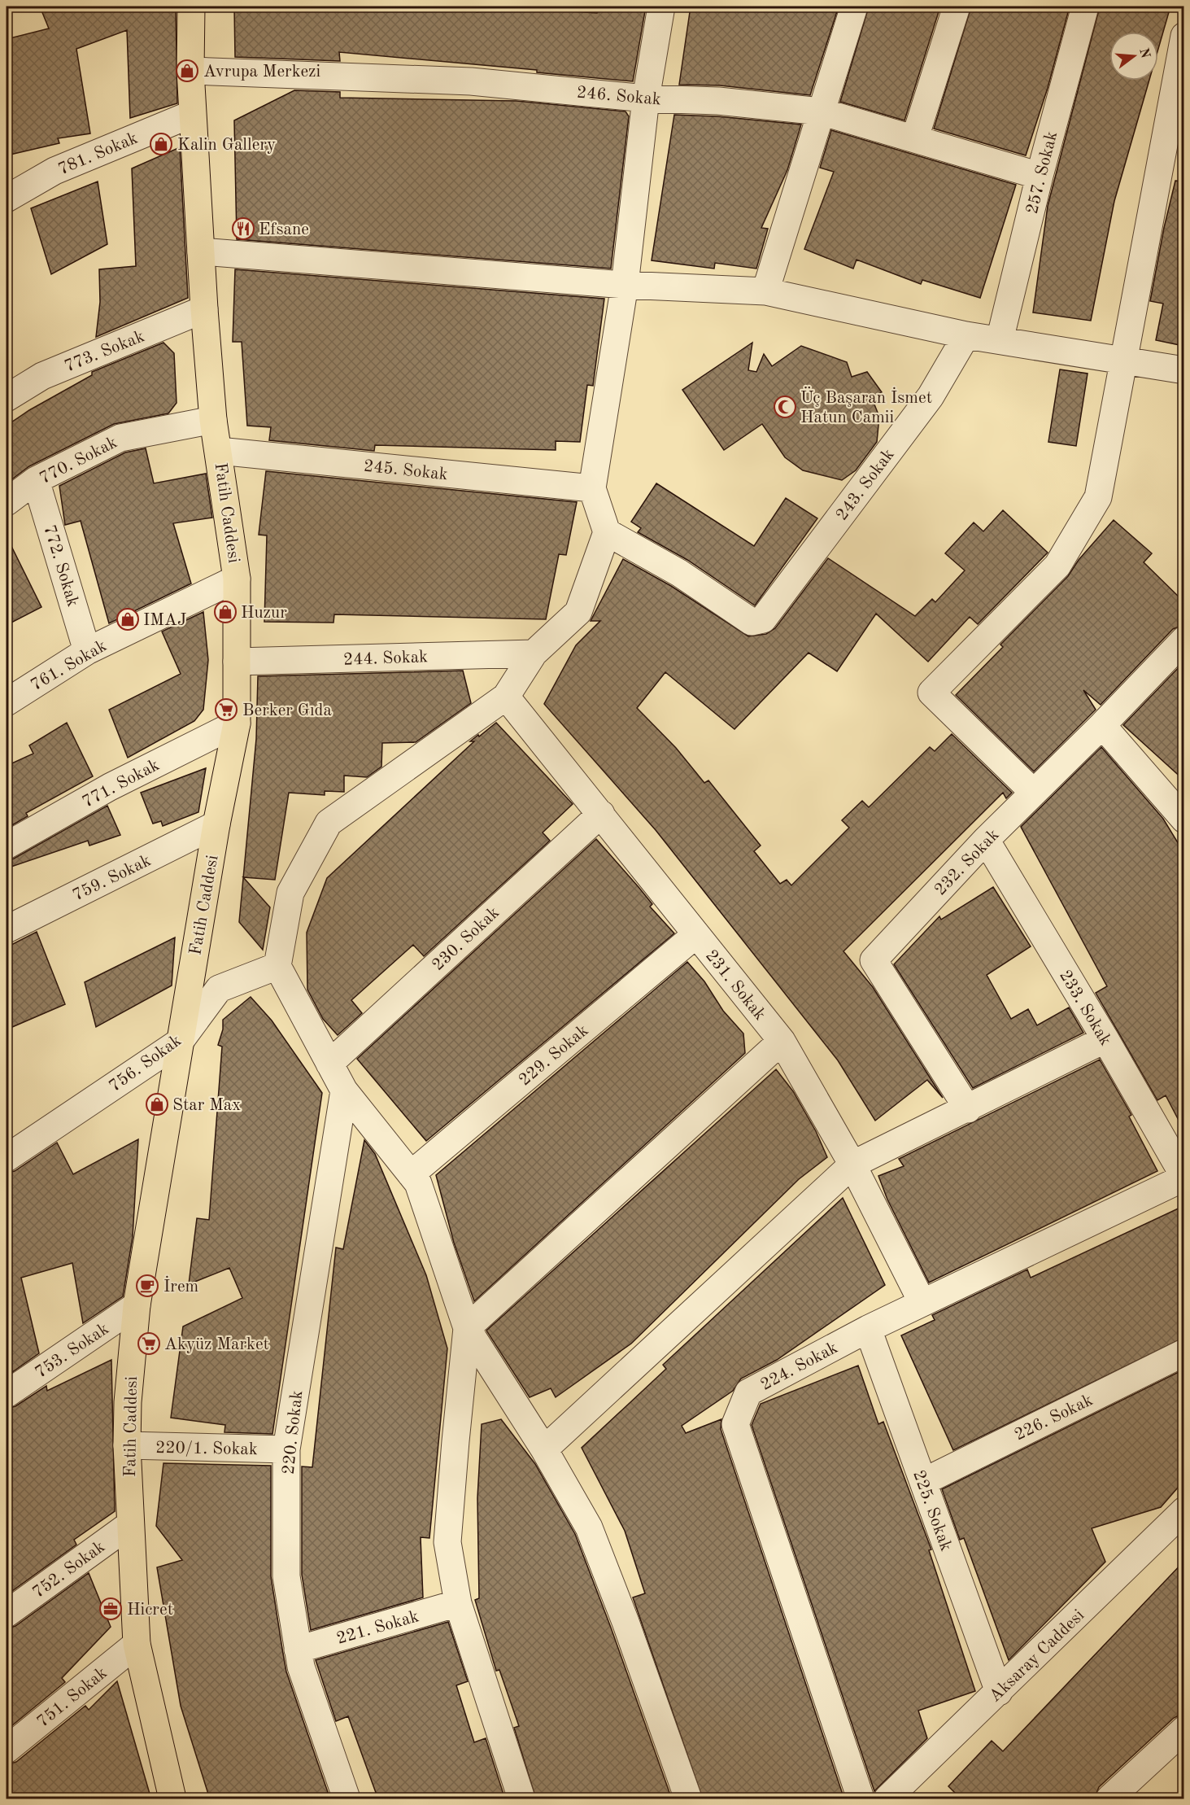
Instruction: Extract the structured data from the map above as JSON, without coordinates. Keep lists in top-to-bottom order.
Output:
{
  "streets": {
    "main road": ["Fatih Caddesi"],
    "street": [
      "246. Sokak",
      "781. Sokak",
      "257. Sokak",
      "773. Sokak",
      "770. Sokak",
      "245. Sokak",
      "243. Sokak",
      "772. Sokak",
      "244. Sokak",
      "761. Sokak",
      "771. Sokak",
      "232. Sokak",
      "759. Sokak",
      "230. Sokak",
      "231. Sokak",
      "233. Sokak",
      "229. Sokak",
      "756. Sokak",
      "753. Sokak",
      "224. Sokak",
      "226. Sokak",
      "220. Sokak",
      "220/1. Sokak",
      "225. Sokak",
      "752. Sokak",
      "221. Sokak",
      "Aksaray Caddesi",
      "751. Sokak"
    ]
  },
  "crossings": [
    ["246. Sokak", "257. Sokak"],
    ["246. Sokak", "Fatih Caddesi"],
    ["781. Sokak", "Fatih Caddesi"],
    ["773. Sokak", "Fatih Caddesi"],
    ["770. Sokak", "Fatih Caddesi"],
    ["770. Sokak", "772. Sokak"],
    ["245. Sokak", "Fatih Caddesi"],
    ["Fatih Caddesi", "244. Sokak"],
    ["Fatih Caddesi", "761. Sokak"],
    ["Fatih Caddesi", "771. Sokak"],
    ["Fatih Caddesi", "759. Sokak"],
    ["Fatih Caddesi", "756. Sokak"],
    ["Fatih Caddesi", "753. Sokak"],
    ["Fatih Caddesi", "220/1. Sokak"],
    ["Fatih Caddesi", "752. Sokak"],
    ["Fatih Caddesi", "751. Sokak"],
    ["772. Sokak", "761. Sokak"],
    ["232. Sokak", "233. Sokak"],
    ["230. Sokak", "231. Sokak"],
    ["231. Sokak", "229. Sokak"],
    ["231. Sokak", "224. Sokak"],
    ["233. Sokak", "224. Sokak"],
    ["224. Sokak", "225. Sokak"],
    ["226. Sokak", "225. Sokak"],
    ["220. Sokak", "220/1. Sokak"],
    ["220. Sokak", "221. Sokak"],
    ["225. Sokak", "Aksaray Caddesi"]
  ],
  "places": {
    "shop": [
      "Avrupa Merkezi",
      "Kalin Gallery",
      "Huzur",
      "IMAJ",
      "Star Max"
    ],
    "restaurant": ["Efsane"],
    "mosque": ["Üç Başaran İsmet Hatun Camii"],
    "supermarket": ["Berker Gıda", "Akyüz Market"],
    "cafe": ["İrem"],
    "office": ["Hicret"]
  },
  "north": "right"
}
